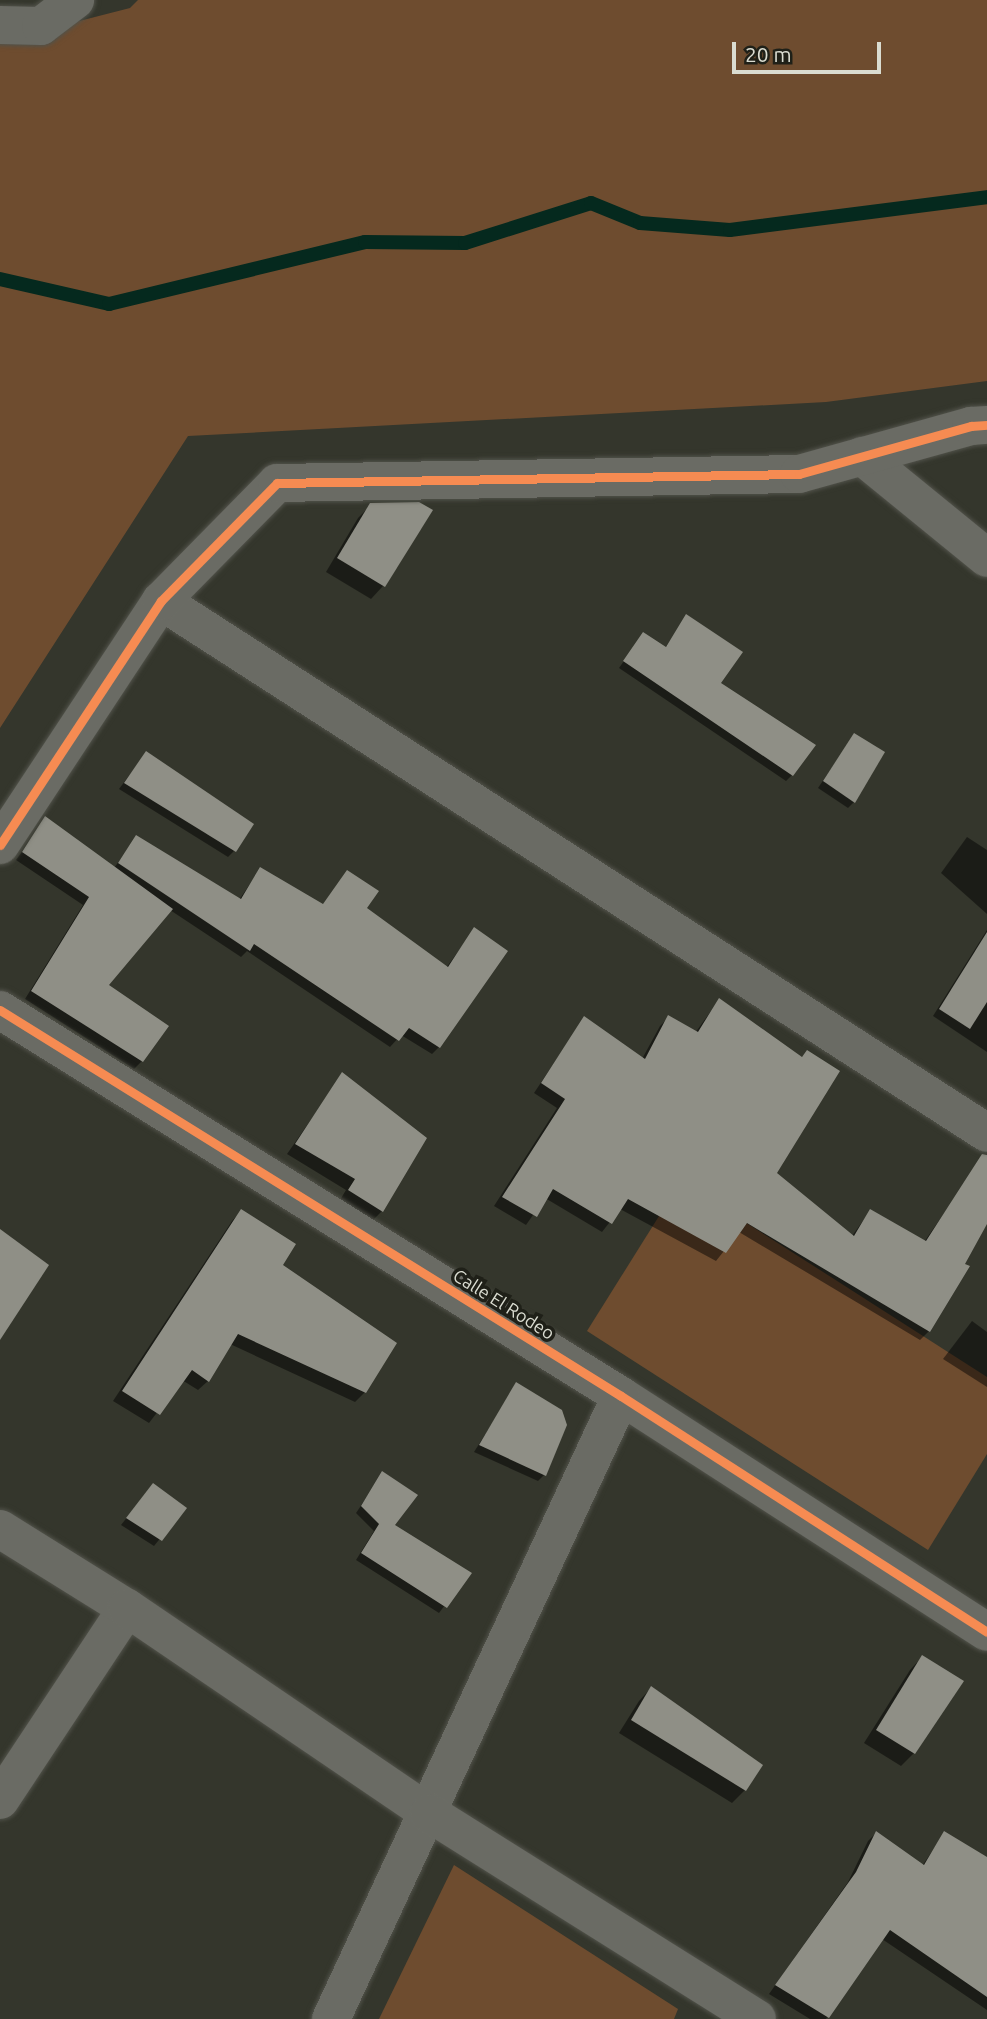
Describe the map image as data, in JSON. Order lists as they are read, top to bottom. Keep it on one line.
{"streets":{"street":["Calle El Rodeo"]},"scale_bar":"20 m"}
